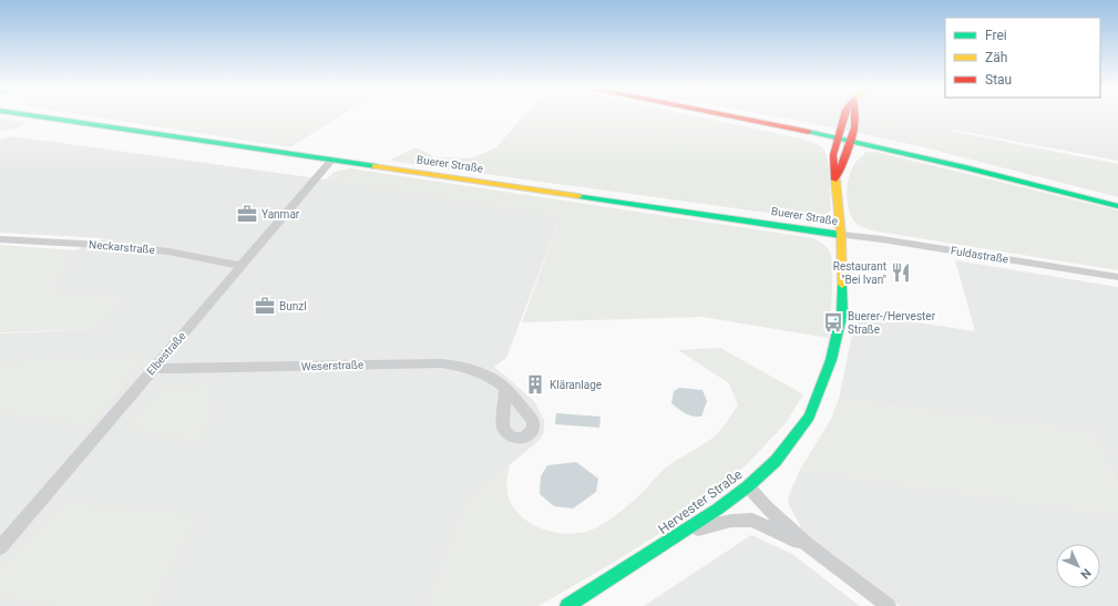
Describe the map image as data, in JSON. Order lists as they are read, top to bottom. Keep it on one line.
{"streets":{"main road":["Buerer Straße","Hervester Straße"],"street":["Neckarstraße","Fuldastraße","Elbestraße","Weserstraße"]},"crossings":[["Buerer Straße","Fuldastraße"],["Buerer Straße","Elbestraße"],["Buerer Straße","Hervester Straße"],["Neckarstraße","Elbestraße"],["Fuldastraße","Hervester Straße"],["Elbestraße","Weserstraße"]],"places":{"office":["Yanmar","Bunzl"],"restaurant":["Restaurant \"Bei Ivan\""],"bus stop":["Buerer-/Hervester Straße"],"building":["Kläranlage"]},"legend":["Frei","Zäh","Stau"],"north":"bottom right"}
